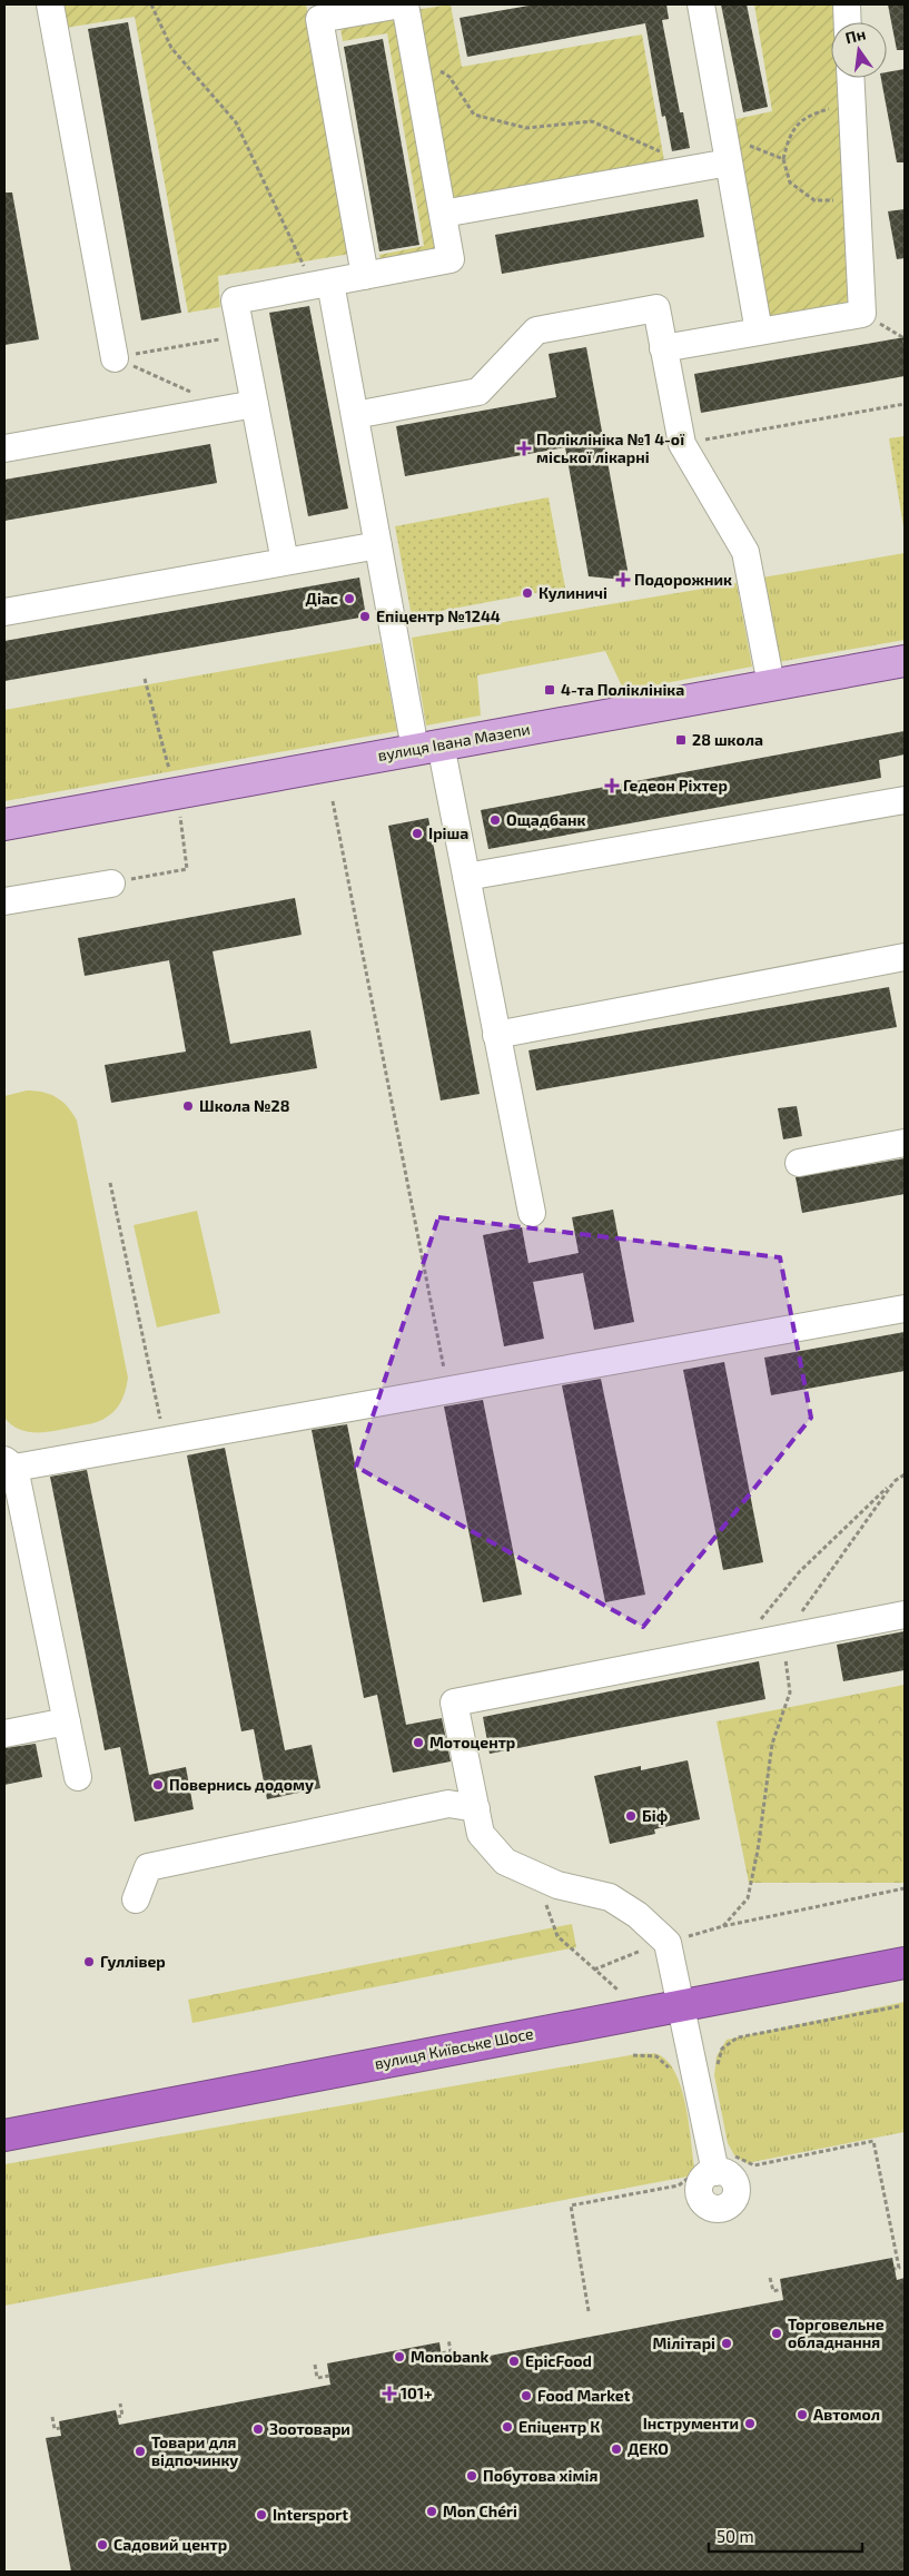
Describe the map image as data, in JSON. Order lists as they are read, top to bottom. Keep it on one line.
{"streets":{"highway":["вулиця Київське Шосе"],"main road":["вулиця Івана Мазепи"]},"places":{"health":["Поліклініка №1 4-ої міської лікарні","Подорожник","Гедеон Ріхтер","101+"],"other":["Кулиничі","Діас","Епіцентр №1244","Ощадбанк","Іріша","Школа №28","Мотоцентр","Повернись додому","Біф","Гуллівер","Торговельне обладнання","Мілітарі","Monobank","EpicFood","Food Market","Автомол","Інструменти","Епіцентр К","Зоотовари","ДЕКО","Товари для відпочинку","Побутова хімія","Mon Chéri","Intersport","Садовий центр"],"transit":["4-та Поліклініка","28 школа"]},"scale_bar":"50 m","north":"top"}
